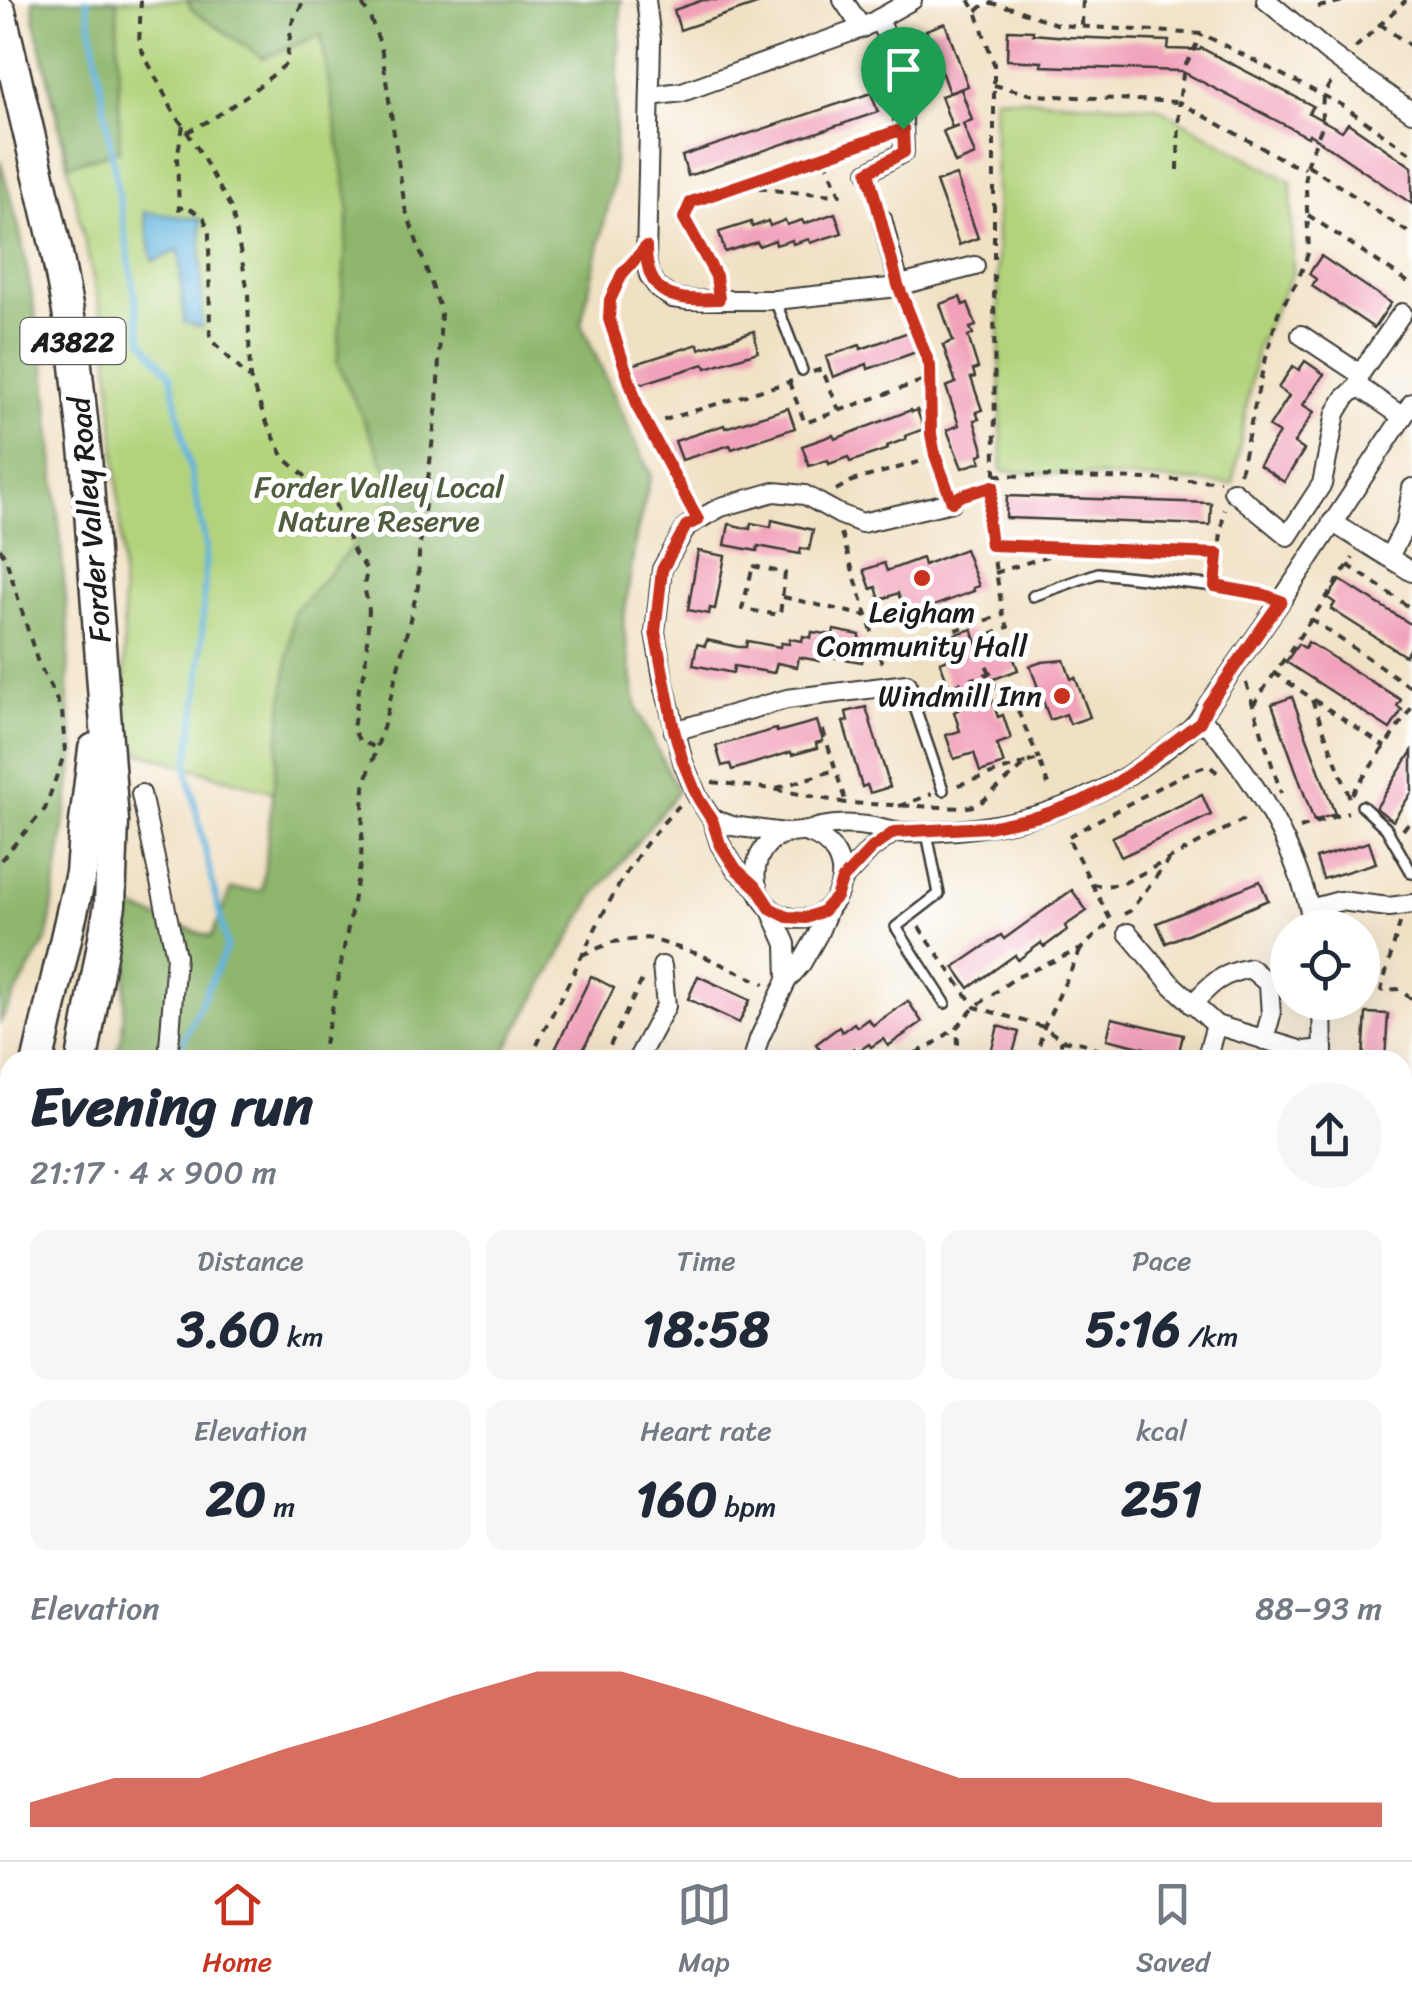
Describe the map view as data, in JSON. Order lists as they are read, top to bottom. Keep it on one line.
{"streets":{"main road":["A3822","Forder Valley Road"]},"parks":["Forder Valley Local Nature Reserve"],"places":["Leigham Community Hall","Windmill Inn"],"page":{"heading":["Evening run","21:17 · 4 × 900 m"],"stats":[["Distance","3.60 km"],["Time","18:58"],["Pace","5:16 /km"],["Elevation","20 m"],["Heart rate","160 bpm"],["kcal","251"]],"chart":["Elevation","88–93 m"],"tabs":["Home","Map","Saved"]}}
